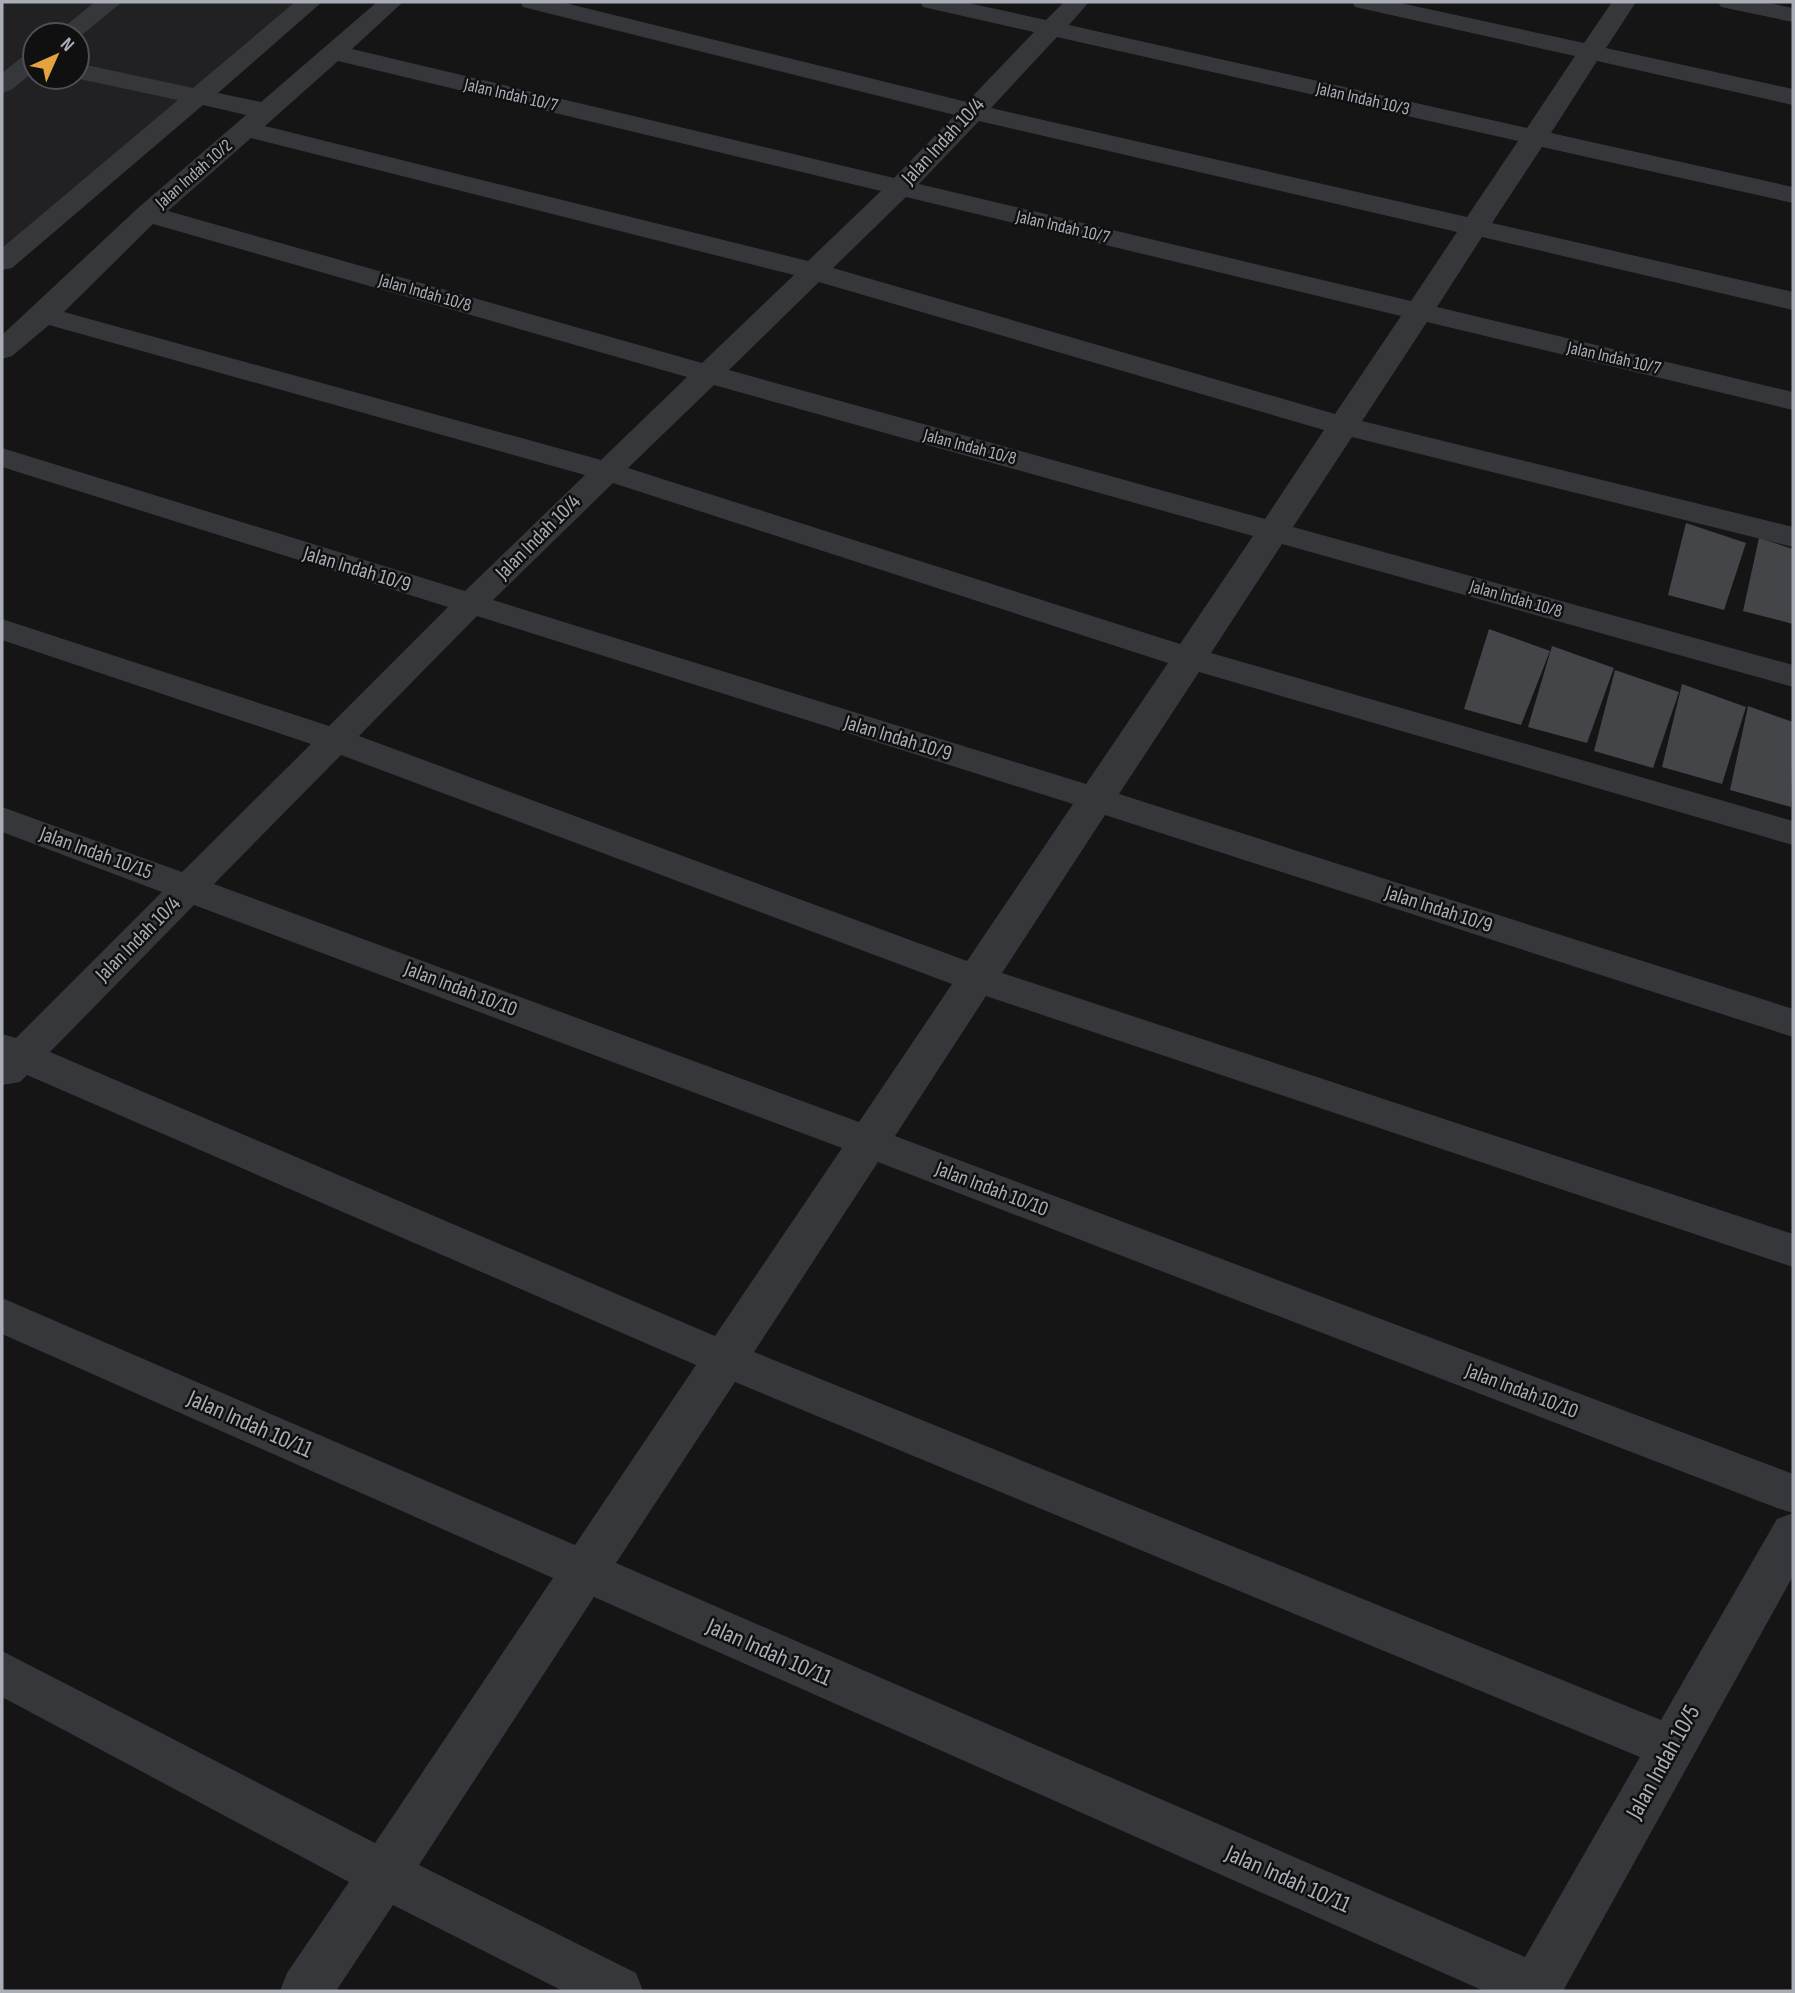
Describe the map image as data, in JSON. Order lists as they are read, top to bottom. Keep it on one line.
{"streets":{"street":["Jalan Indah 10/7","Jalan Indah 10/3","Jalan Indah 10/4","Jalan Indah 10/2","Jalan Indah 10/8","Jalan Indah 10/9","Jalan Indah 10/15","Jalan Indah 10/10","Jalan Indah 10/11","Jalan Indah 10/5"]},"crossings":[["Jalan Indah 10/7","Jalan Indah 10/4"],["Jalan Indah 10/7","Jalan Indah 10/2"],["Jalan Indah 10/3","Jalan Indah 10/4"],["Jalan Indah 10/4","Jalan Indah 10/8"],["Jalan Indah 10/4","Jalan Indah 10/9"],["Jalan Indah 10/4","Jalan Indah 10/15"],["Jalan Indah 10/4","Jalan Indah 10/10"],["Jalan Indah 10/2","Jalan Indah 10/8"],["Jalan Indah 10/15","Jalan Indah 10/10"],["Jalan Indah 10/11","Jalan Indah 10/5"]],"north":"top right"}
